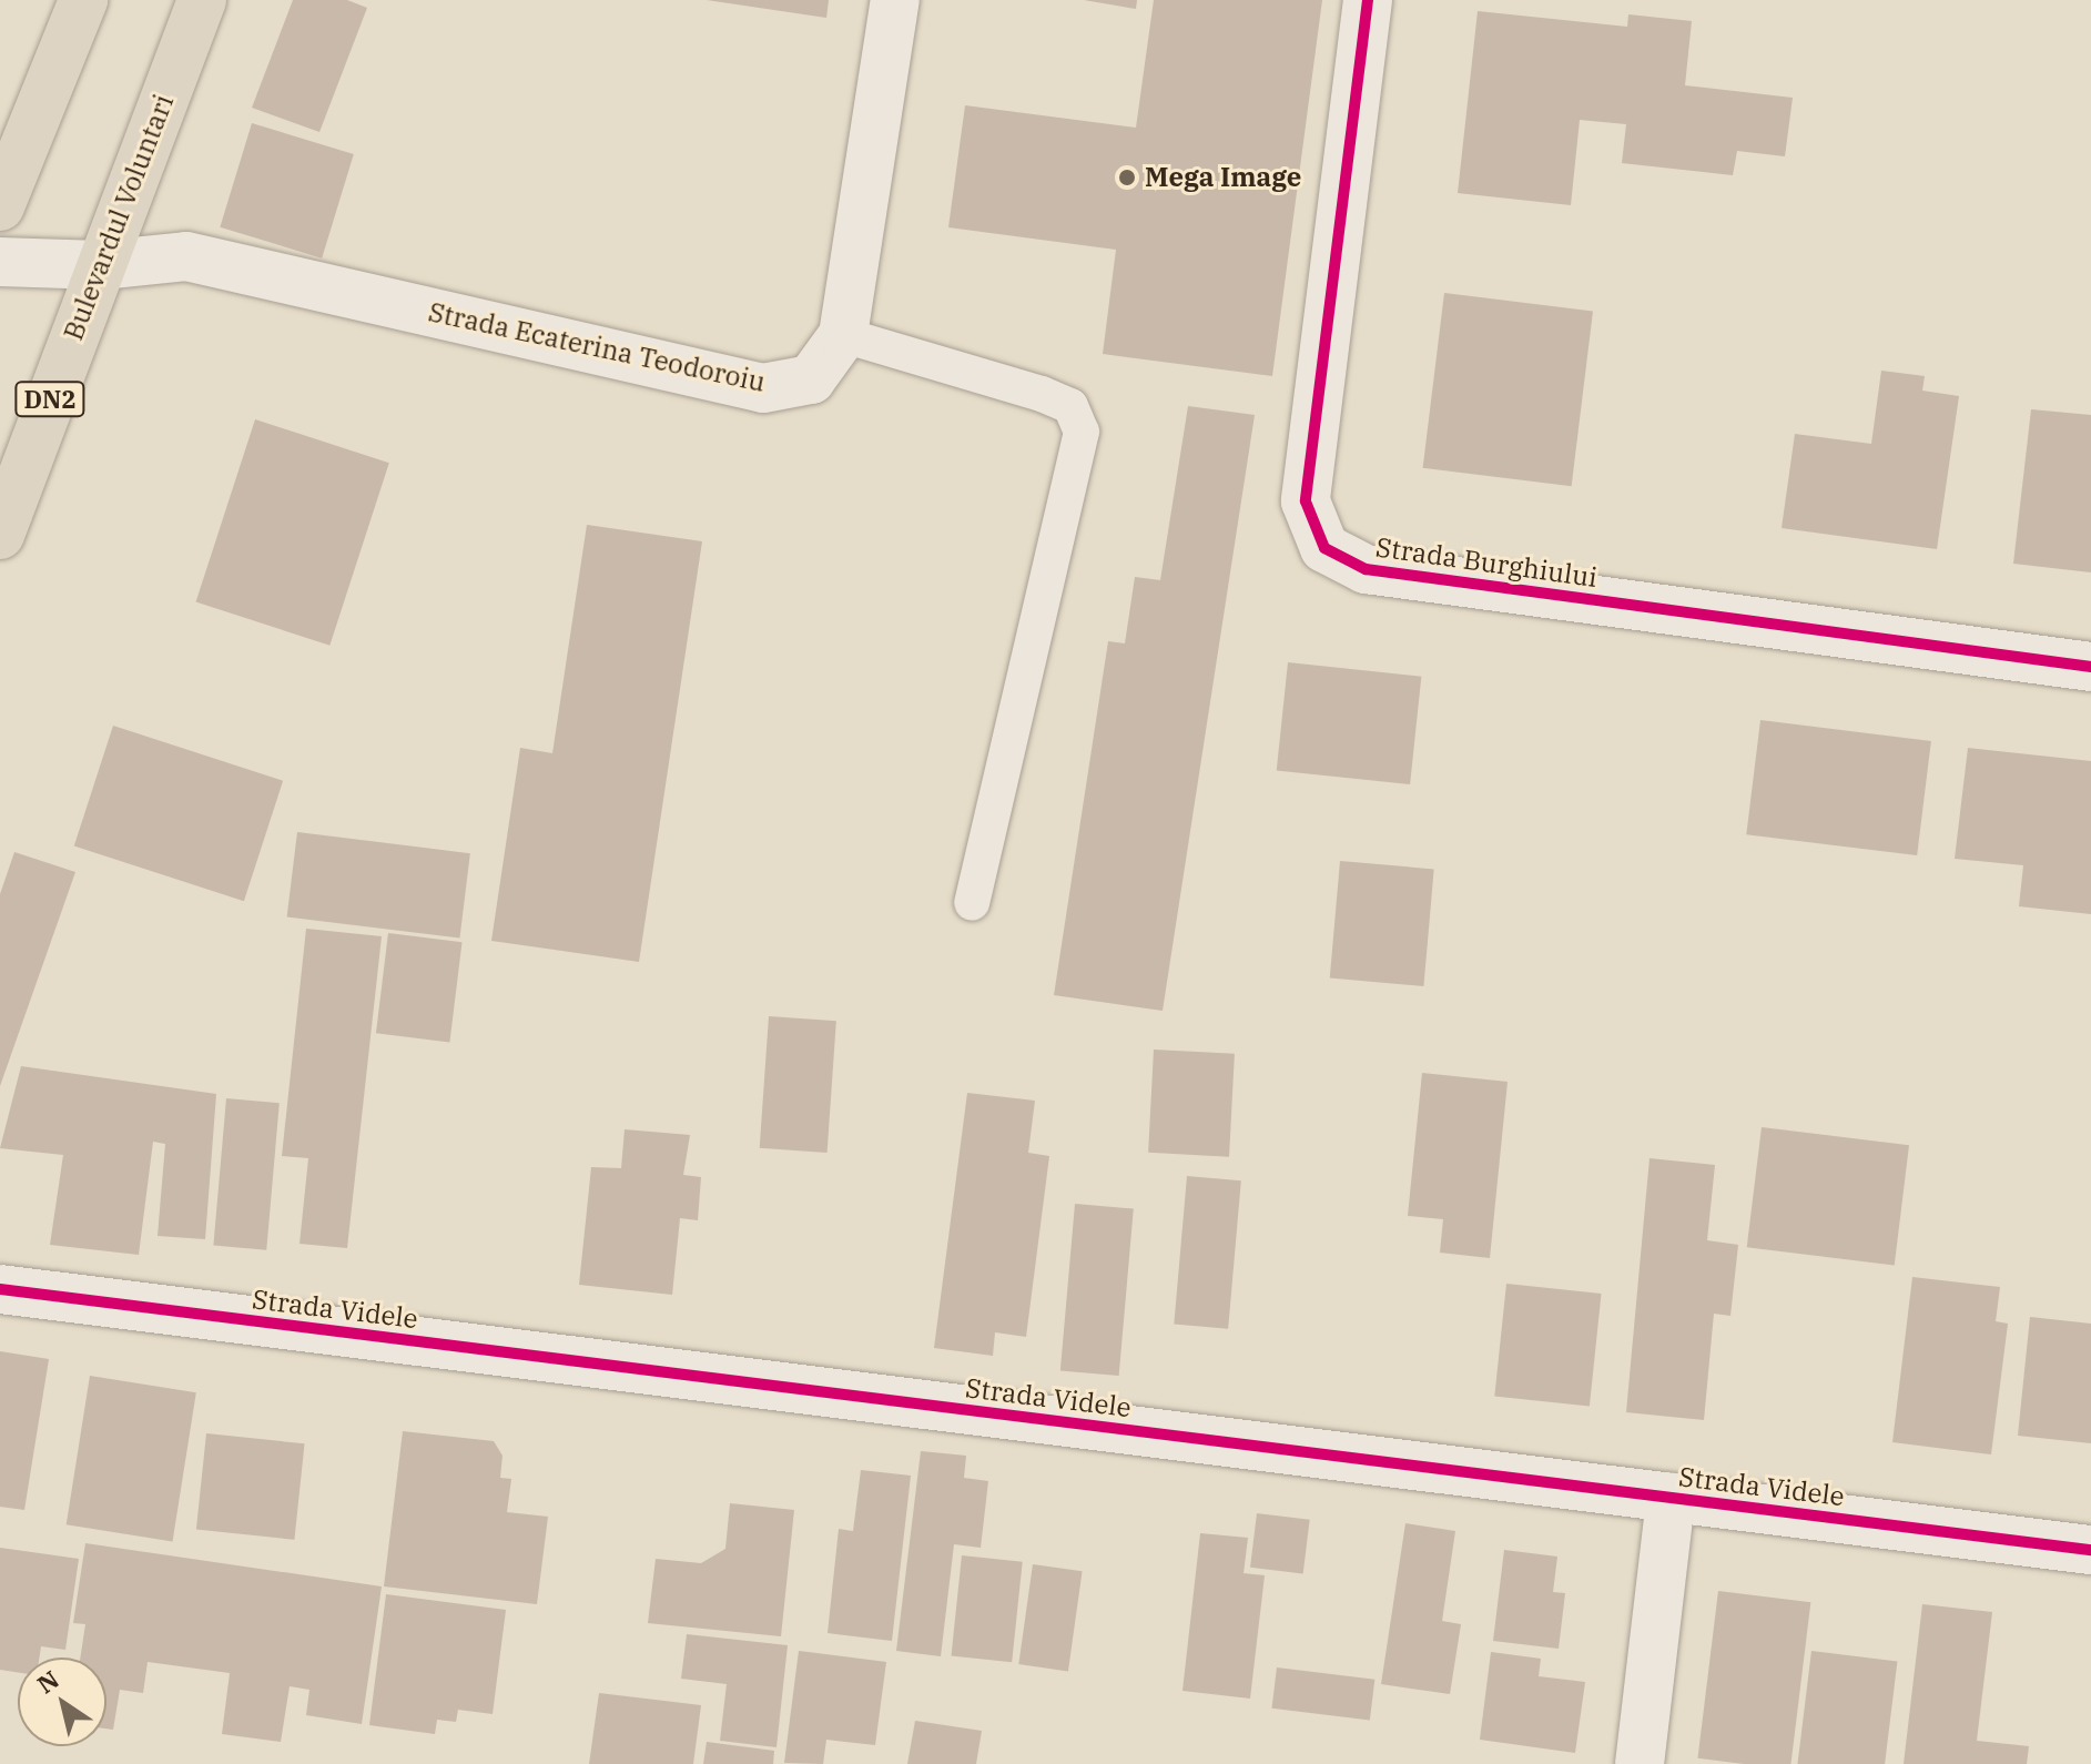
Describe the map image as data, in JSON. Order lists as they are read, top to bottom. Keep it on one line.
{"streets":{"highway":["Bulevardul Voluntari","DN2"],"street":["Strada Ecaterina Teodoroiu","Strada Burghiului","Strada Videle"]},"crossings":[["Bulevardul Voluntari","Strada Ecaterina Teodoroiu"]],"places":["Mega Image"],"north":"top left"}
